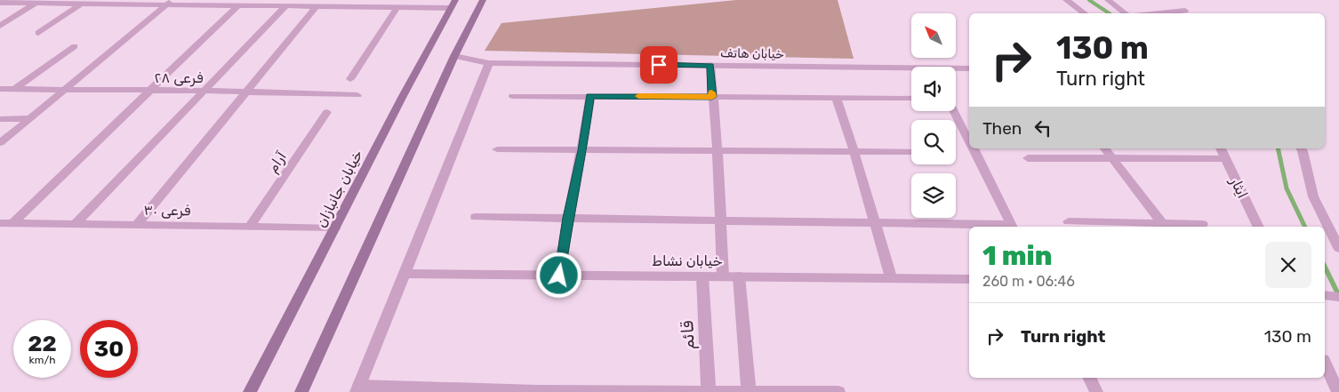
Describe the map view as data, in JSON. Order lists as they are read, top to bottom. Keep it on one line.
{"streets":{"main road":["خیابان جانبازان"],"street":["خیابان هاتف","فرعی ۲۸","آرام","ایثار","فرعی ۳۰","خیابان نشاط","قائم"]},"crossings":[["آرام","فرعی ۳۰"],["خیابان جانبازان","فرعی ۳۰"],["خیابان نشاط","قائم"]],"north":"top left","page":{"turn":["130 m","Turn right"],"then":"Then","heading":["1 min","260 m · 06:46"],"list":[{"name":"Turn right","value":"130 m"}],"speed":"22 km/h","limit":"30"}}
